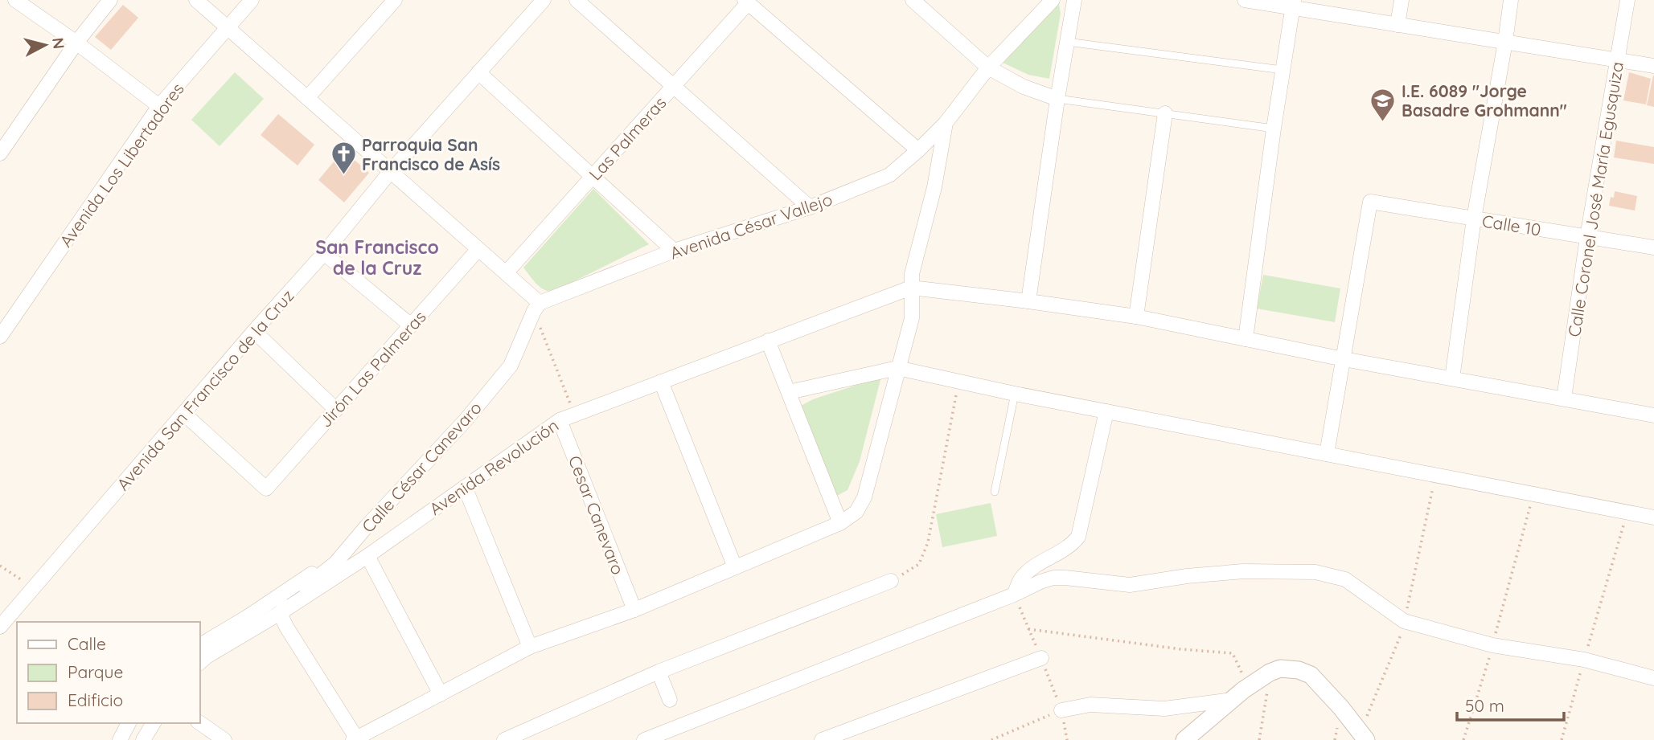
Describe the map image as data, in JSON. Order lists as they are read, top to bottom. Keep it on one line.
{"streets":{"street":["Las Palmeras","Avenida Los Libertadores","Calle Coronel José María Egusquiza","Calle 10","Avenida César Vallejo","Jirón Las Palmeras","Avenida San Francisco de la Cruz","Calle César Canevaro","Avenida Revolución","Cesar Canevaro"]},"crossings":[["Calle Coronel José María Egusquiza","Calle 10"],["Avenida César Vallejo","Calle César Canevaro"],["Jirón Las Palmeras","Avenida San Francisco de la Cruz"],["Calle César Canevaro","Avenida Revolución"],["Avenida Revolución","Cesar Canevaro"]],"districts":["San Francisco de la Cruz"],"places":{"school or university":["I.E. 6089 \"Jorge Basadre Grohmann\""],"church":["Parroquia San Francisco de Asís"]},"legend":["Calle","Parque","Edificio"],"scale_bar":"50 m","north":"right"}
